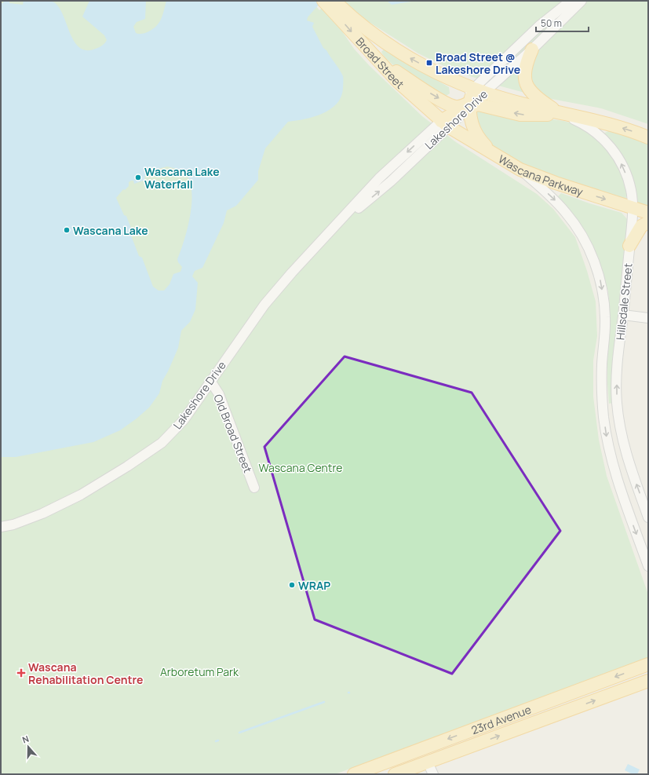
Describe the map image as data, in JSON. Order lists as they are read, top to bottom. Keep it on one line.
{"streets":{"main road":["Broad Street","Wascana Parkway","23rd Avenue"],"street":["Lakeshore Drive","Hillsdale Street","Old Broad Street"]},"crossings":[["Broad Street","Lakeshore Drive"],["Broad Street","Wascana Parkway"],["Lakeshore Drive","Wascana Parkway"],["Lakeshore Drive","Old Broad Street"],["Wascana Parkway","Hillsdale Street"]],"parks":["Wascana Centre","Arboretum Park"],"places":{"transit":["Broad Street @ Lakeshore Drive"],"other":["Wascana Lake Waterfall","Wascana Lake","WRAP"],"health":["Wascana Rehabilitation Centre"]},"scale_bar":"50 m","north":"top"}
